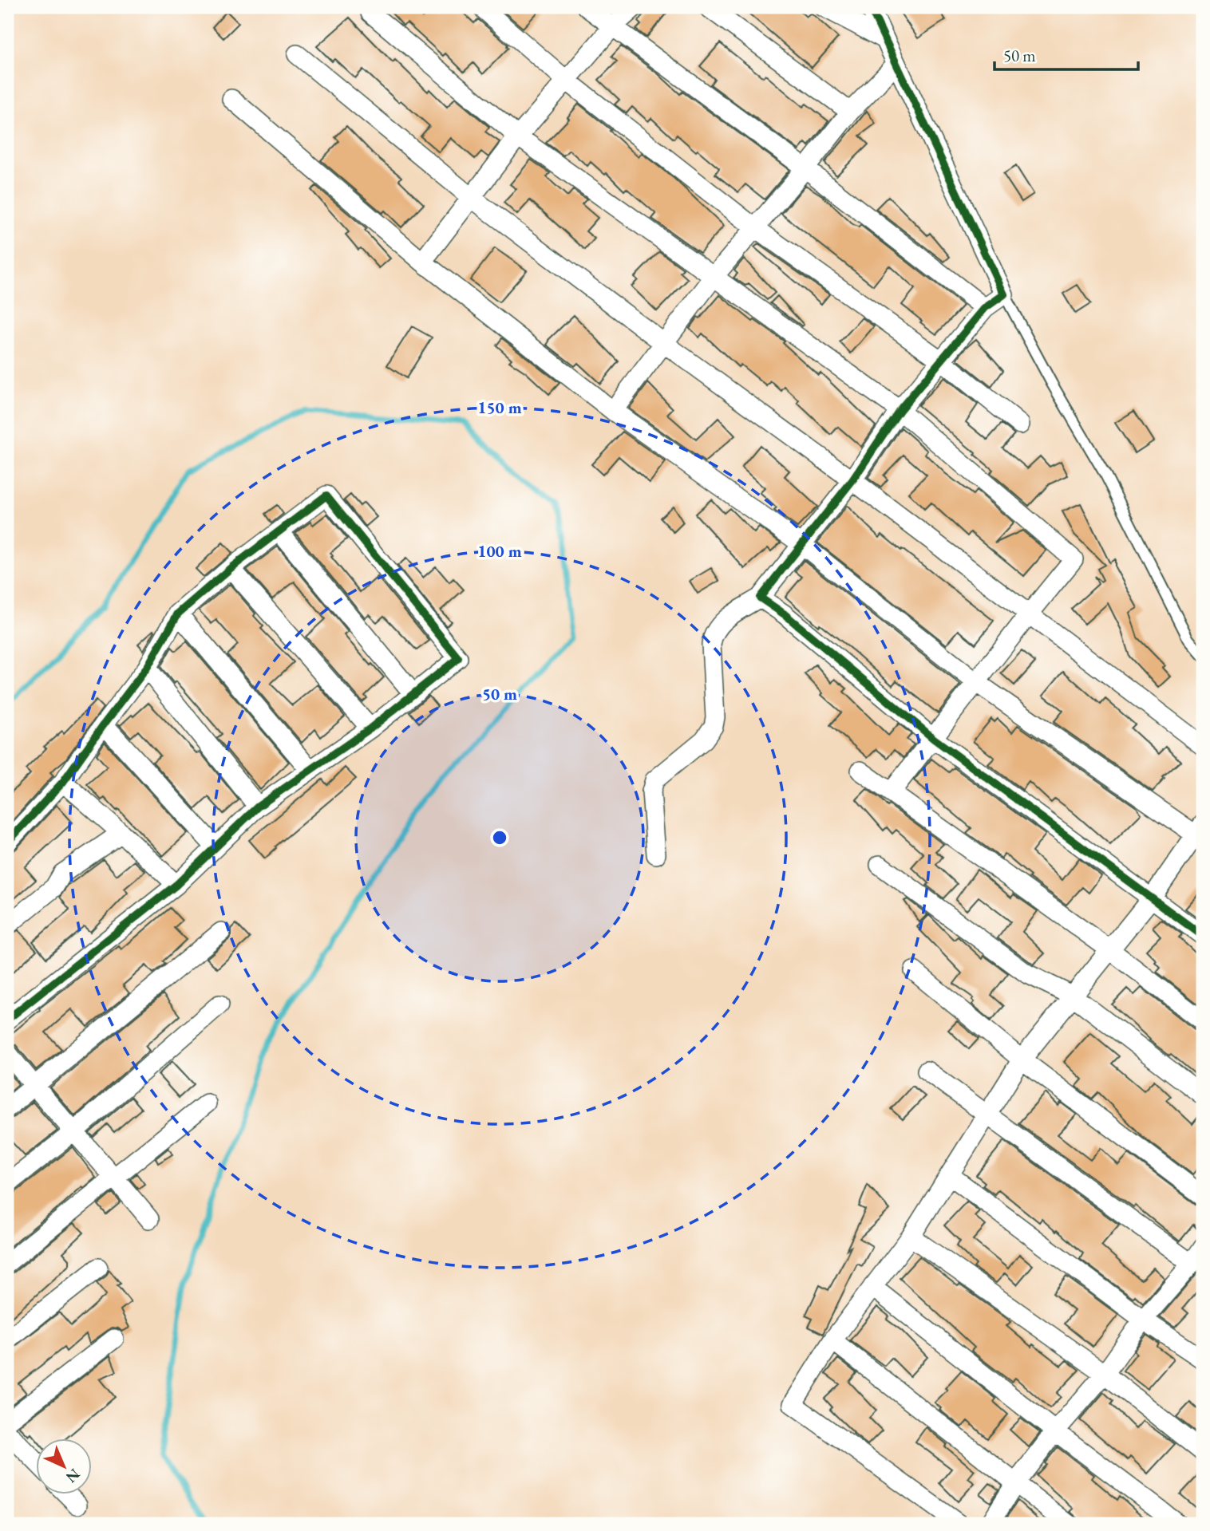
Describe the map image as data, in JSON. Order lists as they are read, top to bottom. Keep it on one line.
{"scale_bar":"50 m","north":"bottom right","rings":["150 m","100 m","50 m"]}
